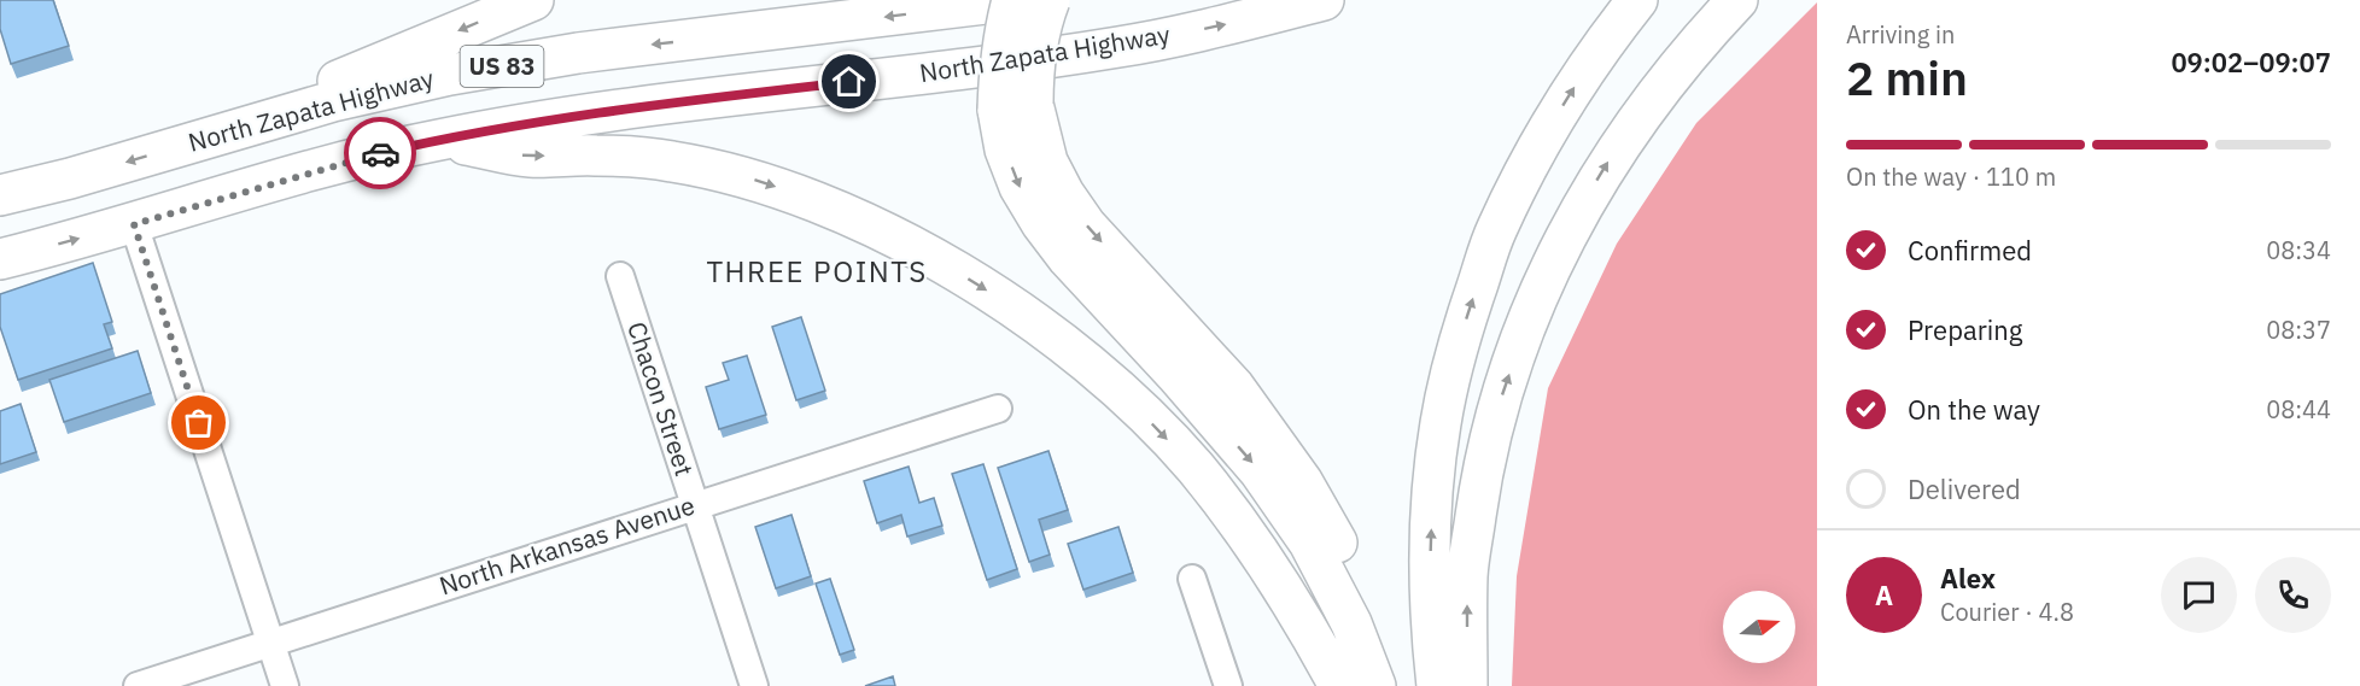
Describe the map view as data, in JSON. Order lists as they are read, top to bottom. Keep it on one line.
{"streets":{"main road":["North Zapata Highway","US 83"],"street":["Chacon Street","North Arkansas Avenue"]},"crossings":[["Chacon Street","North Arkansas Avenue"]],"districts":["THREE POINTS"],"north":"right","page":{"heading":["2 min","Arriving in","09:02–09:07"],"panel":["Alex","Courier · 4.8"],"bar":"On the way · 110 m","list":[["Confirmed","08:34"],["Preparing","08:37"],["On the way","08:44"],"Delivered"],"round":"A"}}
